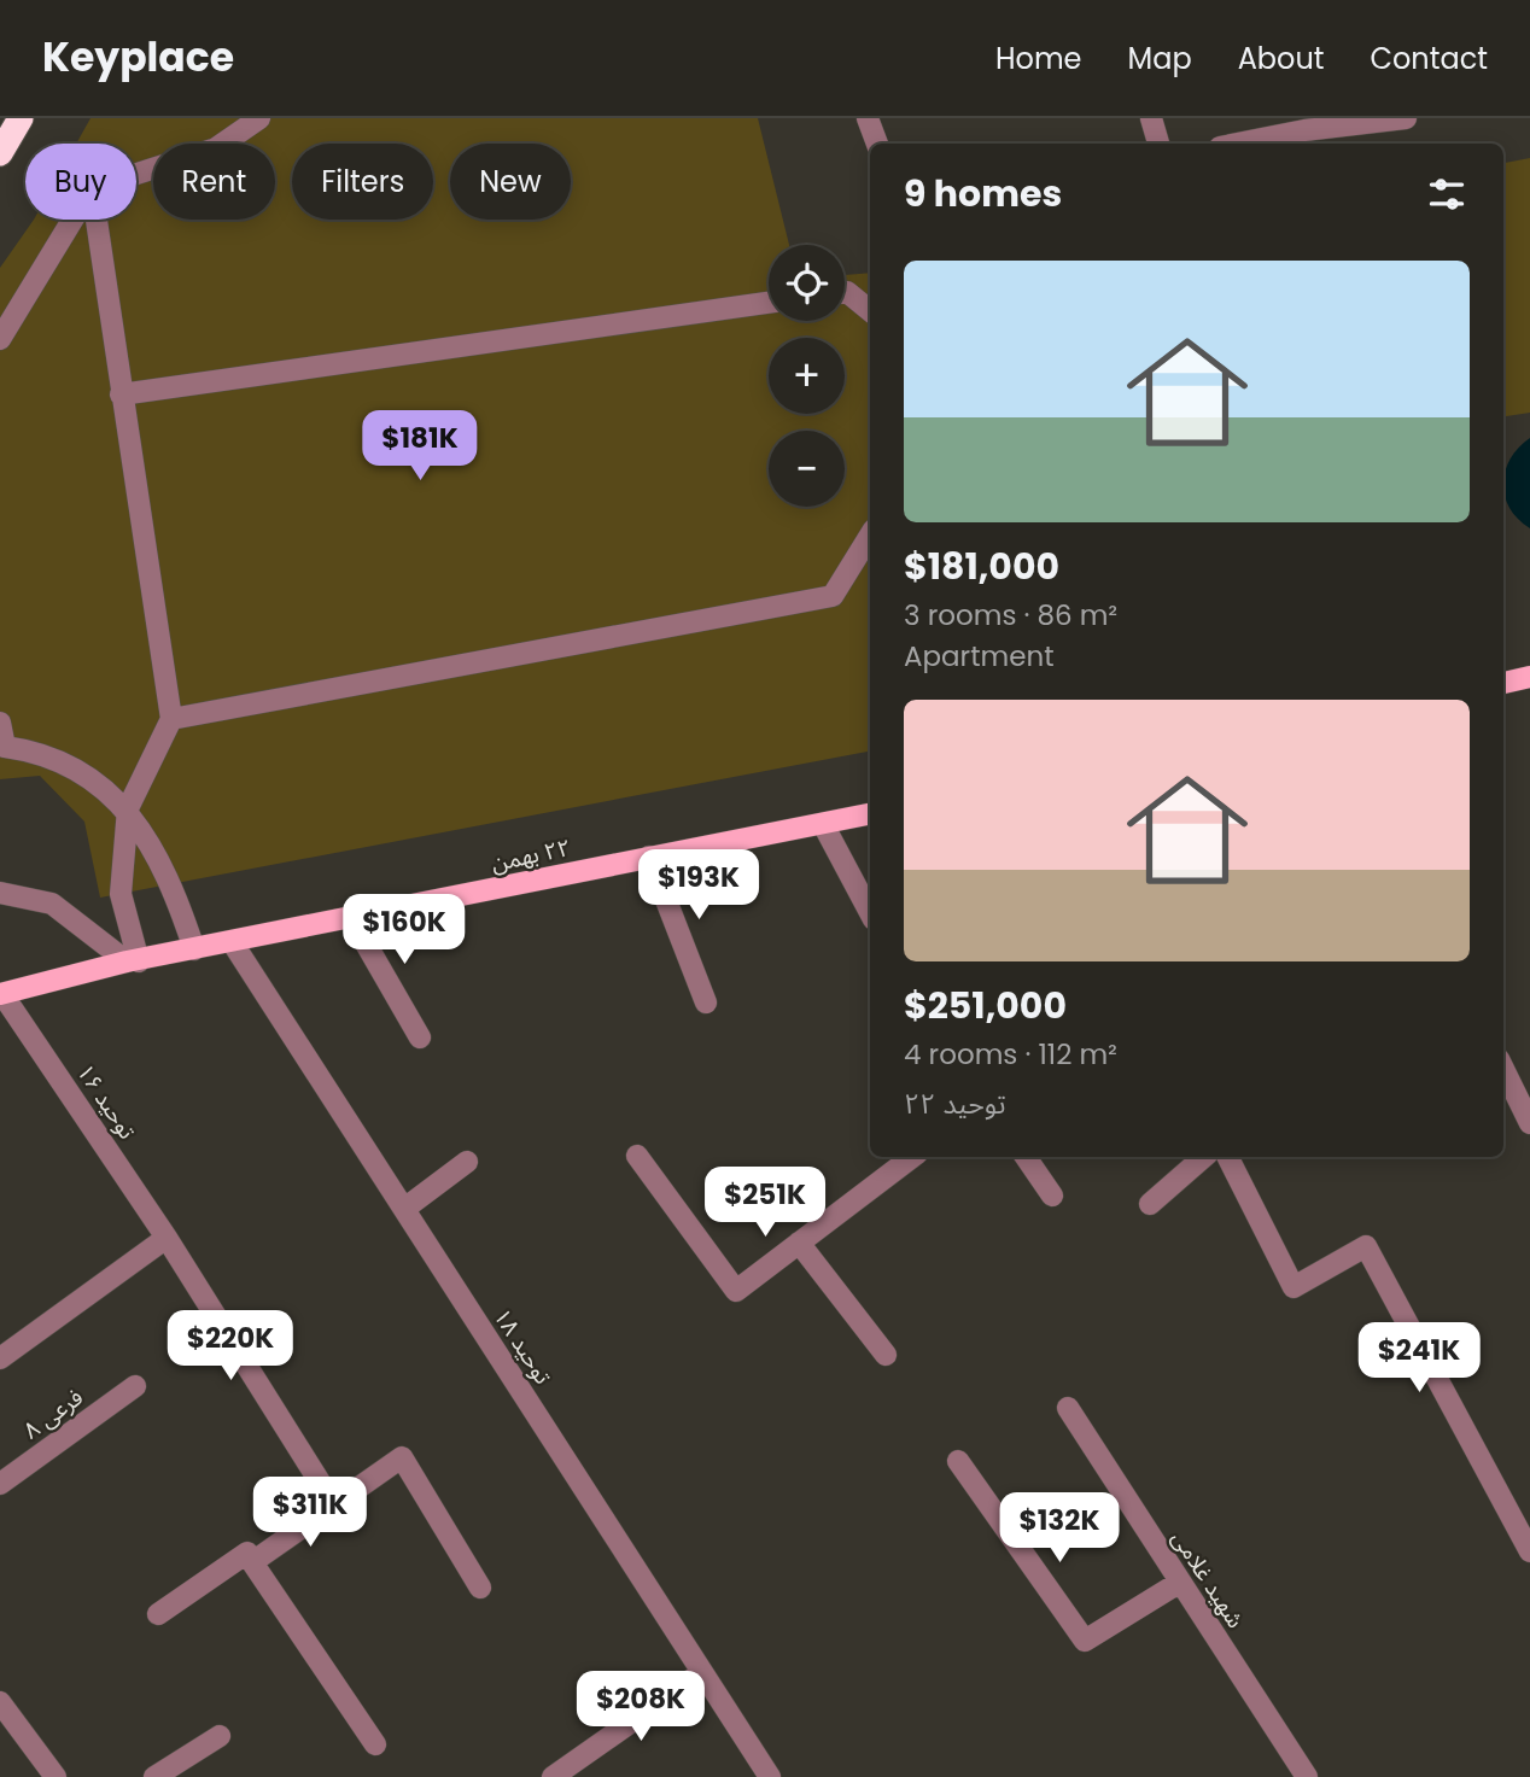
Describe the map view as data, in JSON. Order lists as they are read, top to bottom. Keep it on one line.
{"streets":{"main road":["٢٢ بهمن"],"street":["توحید ۱۶","توحید ۱۸","فرعی ۸","شهید غلامی"]},"crossings":[["٢٢ بهمن","توحید ۱۶"],["٢٢ بهمن","توحید ۱۸"]],"page":{"header":"Keyplace","nav":["Home","Map","About","Contact"],"chip":["Buy","Rent","Filters","New"],"heading":"9 homes","map_buttons":["+","−"],"list":[{"name":"$181,000","note":"3 rooms · 86 m² · Apartment"},{"name":"$251,000","note":"4 rooms · 112 m² · توحید ۲۲"}],"price":["$181K","$193K","$160K","$251K","$220K","$241K","$311K","$132K","$208K"]}}
